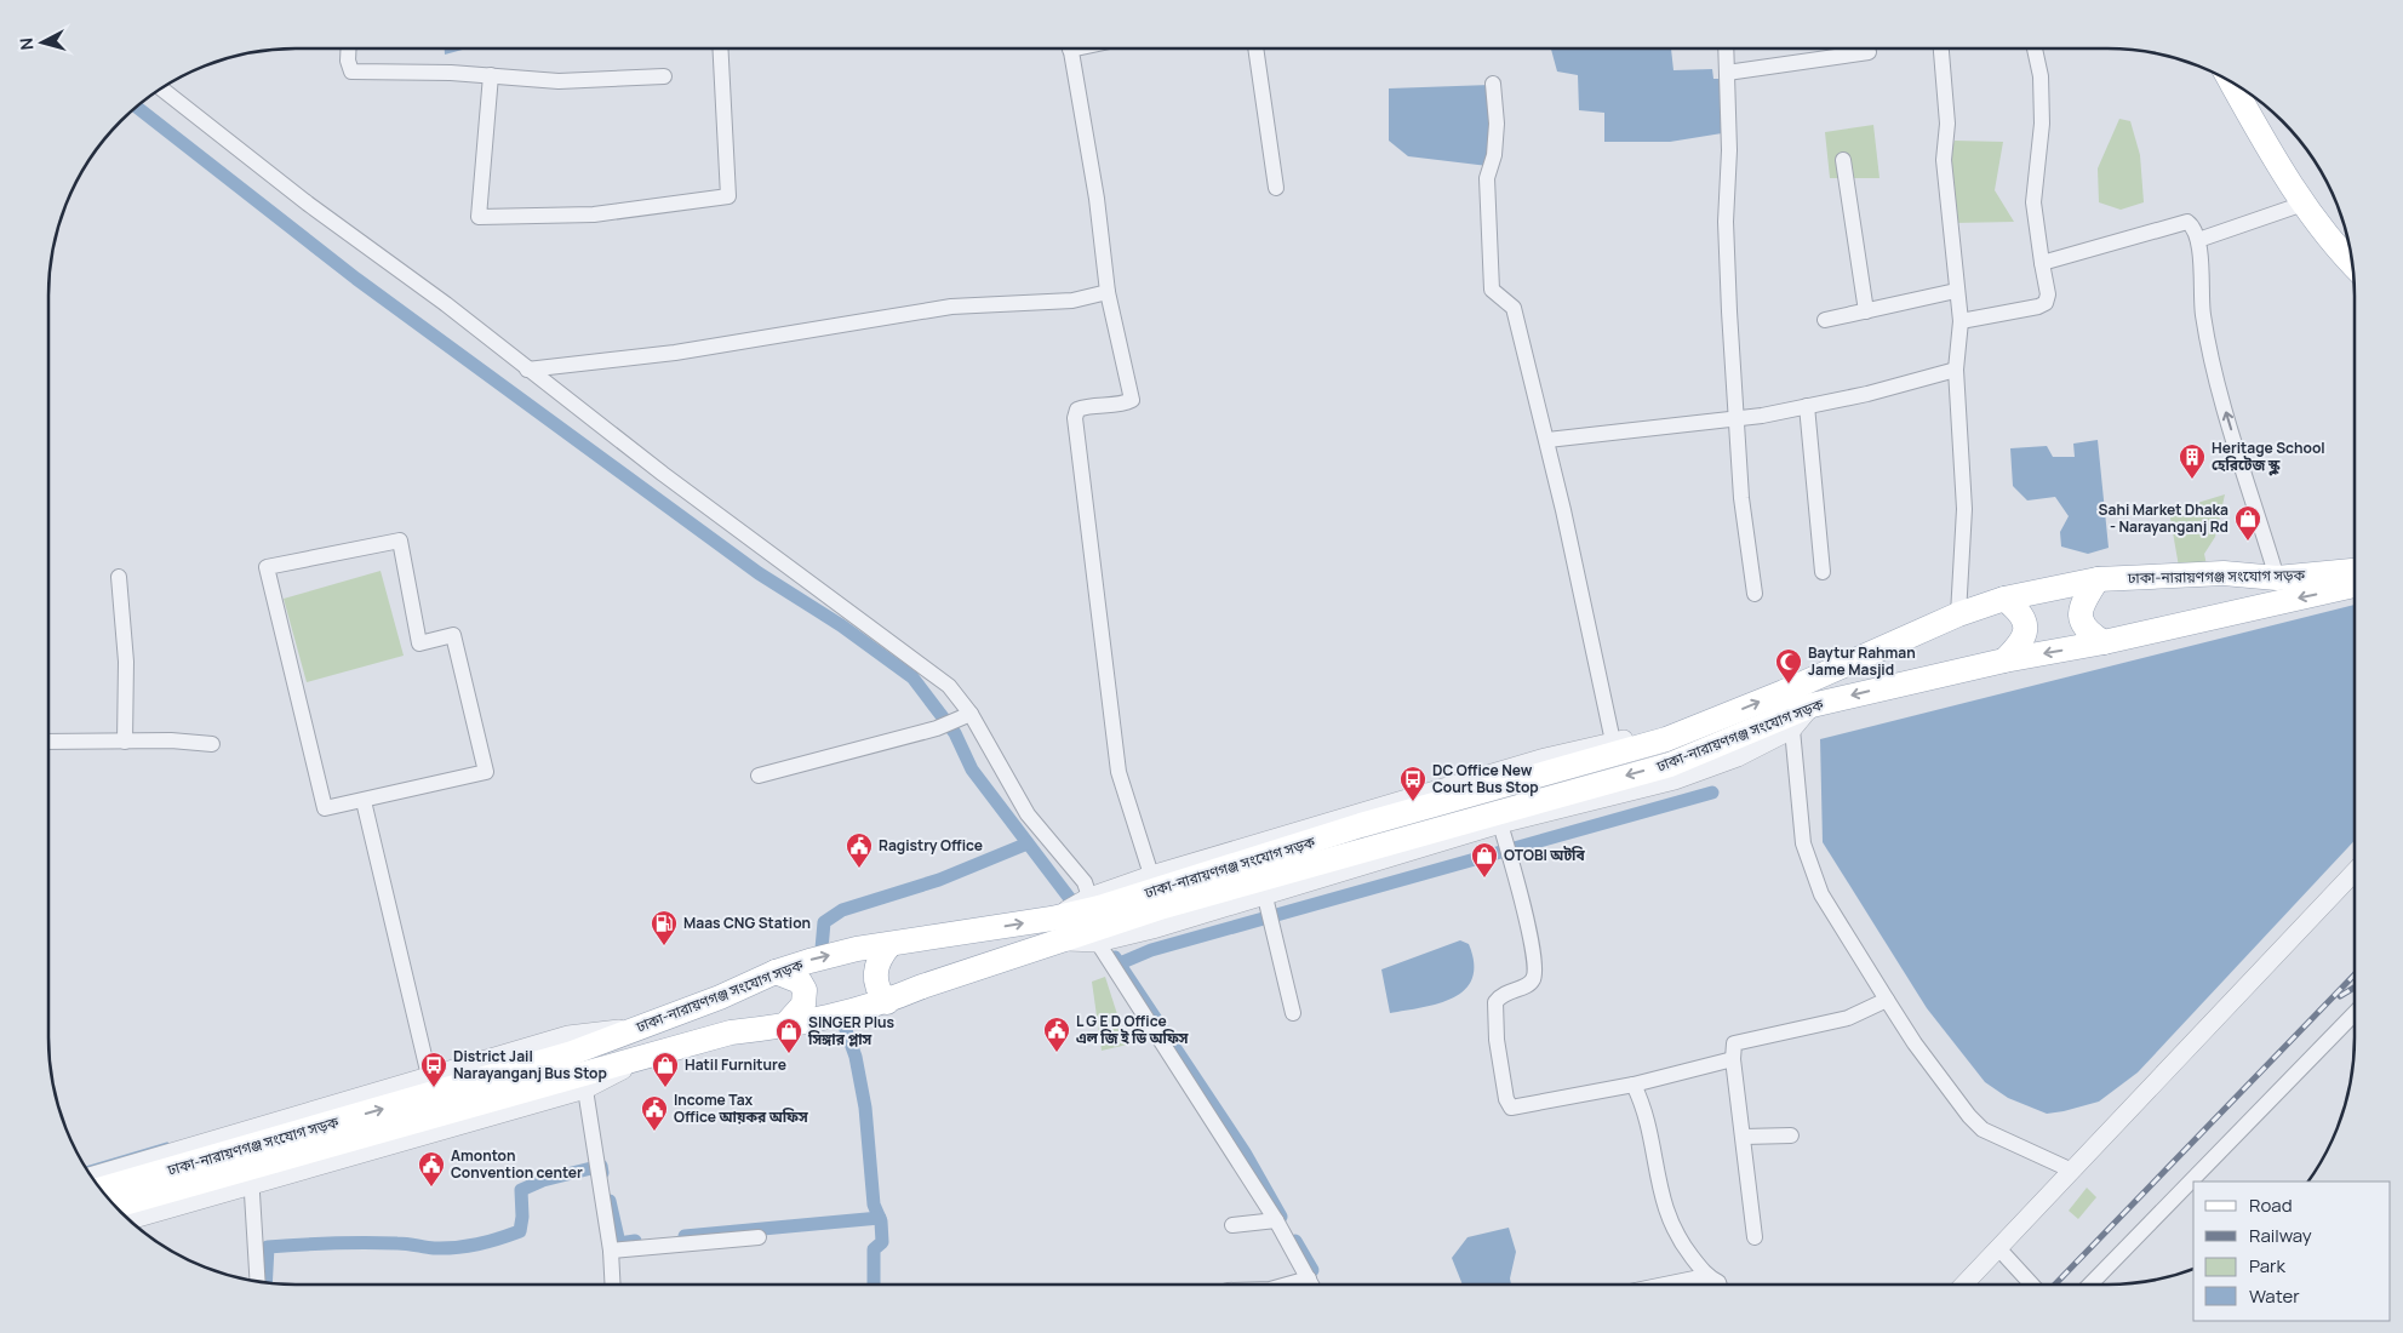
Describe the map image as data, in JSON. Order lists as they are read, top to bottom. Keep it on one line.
{"streets":{"main road":["ঢাকা-নারায়ণগঞ্জ সংযোগ সড়ক"]},"places":{"building":["Heritage School হেরিটেজ স্কুল"],"shop":["Sahi Market Dhaka - Narayanganj Rd","OTOBI অটবি","SINGER Plus সিঙ্গার প্লাস","Hatil Furniture"],"mosque":["Baytur Rahman Jame Masjid"],"bus stop":["DC Office New Court Bus Stop","District Jail Narayanganj Bus Stop"],"public building":["Ragistry Office","L G E D Office এল জি ই ডি অফিস","Income Tax Office আয়কর অফিস","Amonton Convention center"],"fuel station":["Maas CNG Station"]},"legend":["Road","Railway","Park","Water"],"north":"left"}
